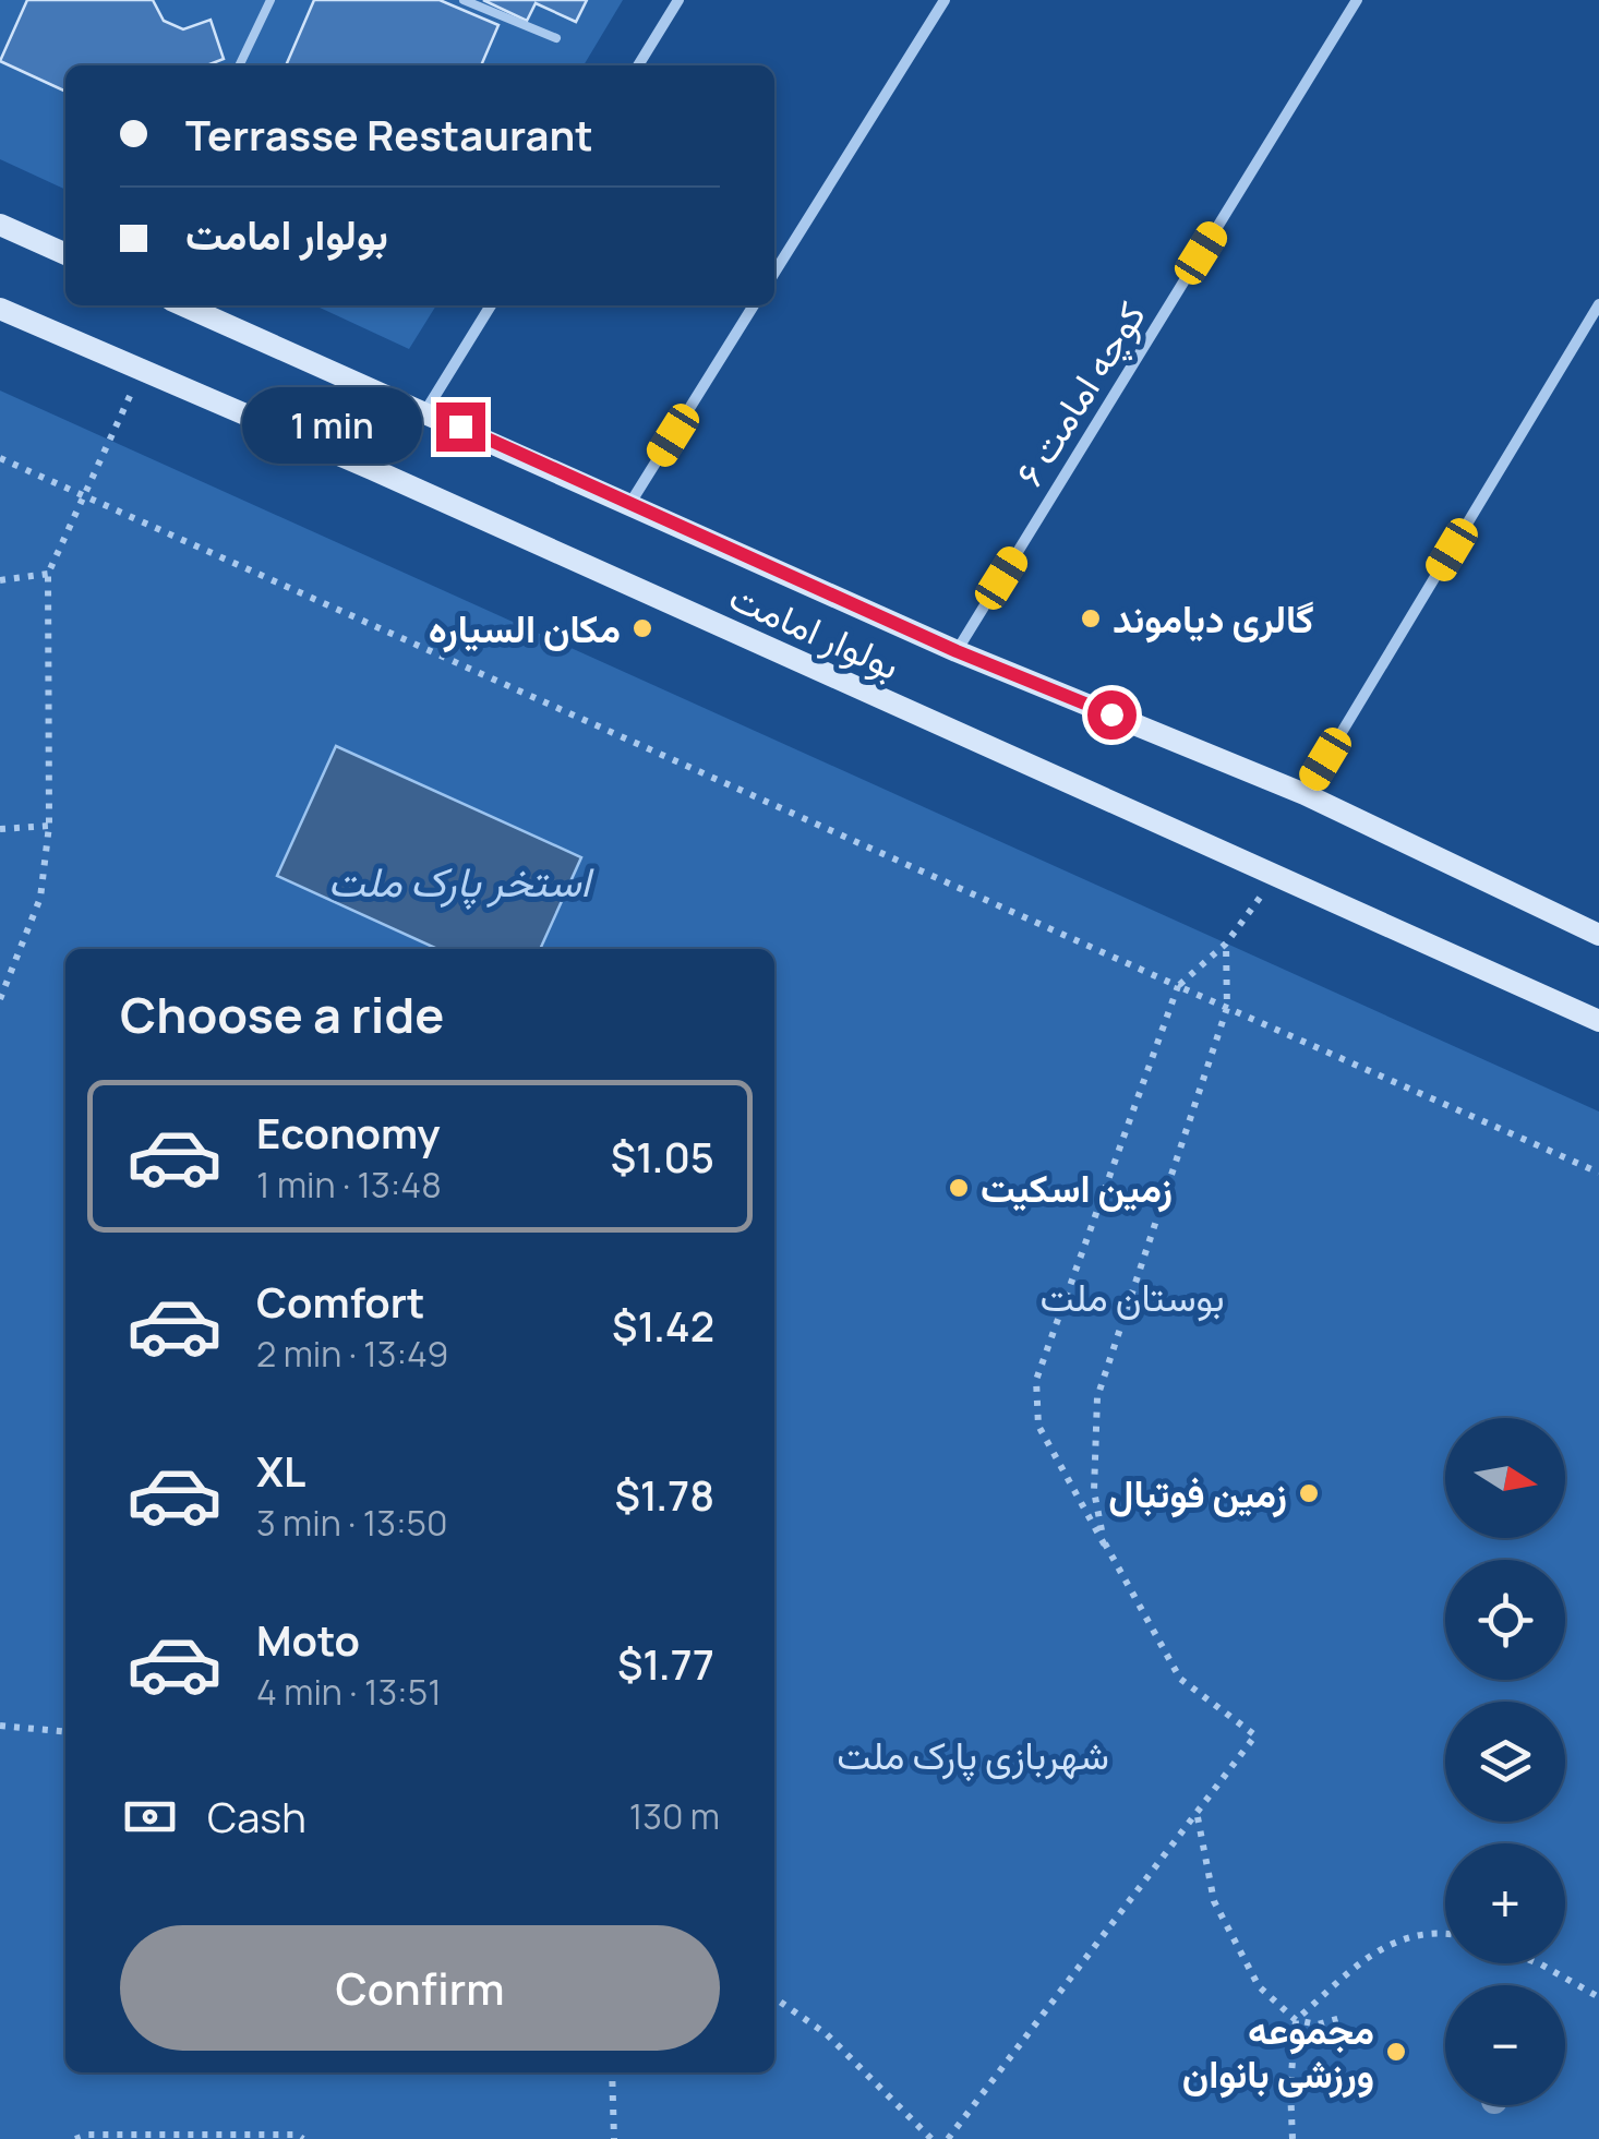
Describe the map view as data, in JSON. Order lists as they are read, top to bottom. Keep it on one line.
{"streets":{"main road":["بولوار امامت"],"street":["کوچه امامت ۶"]},"crossings":[["کوچه امامت ۶","بولوار امامت"]],"water":["استخر پارک ملت"],"parks":["بوستان ملت","شهربازی پارک ملت"],"places":["گالری دیاموند","مکان السیاره","زمین اسکیت","زمین فوتبال","مجموعه ورزشی بانوان"],"north":"right","page":{"banner":["Terrasse Restaurant","بولوار امامت"],"bubble":"1 min","heading":"Choose a ride","list":[{"name":"Economy","note":"1 min · 13:48","value":"$1.05"},{"name":"Comfort","note":"2 min · 13:49","value":"$1.42"},{"name":"XL","note":"3 min · 13:50","value":"$1.78"},{"name":"Moto","note":"4 min · 13:51","value":"$1.77"}],"map_buttons":["+","−"],"pay":["Cash","130 m"],"buttons":"Confirm"}}
